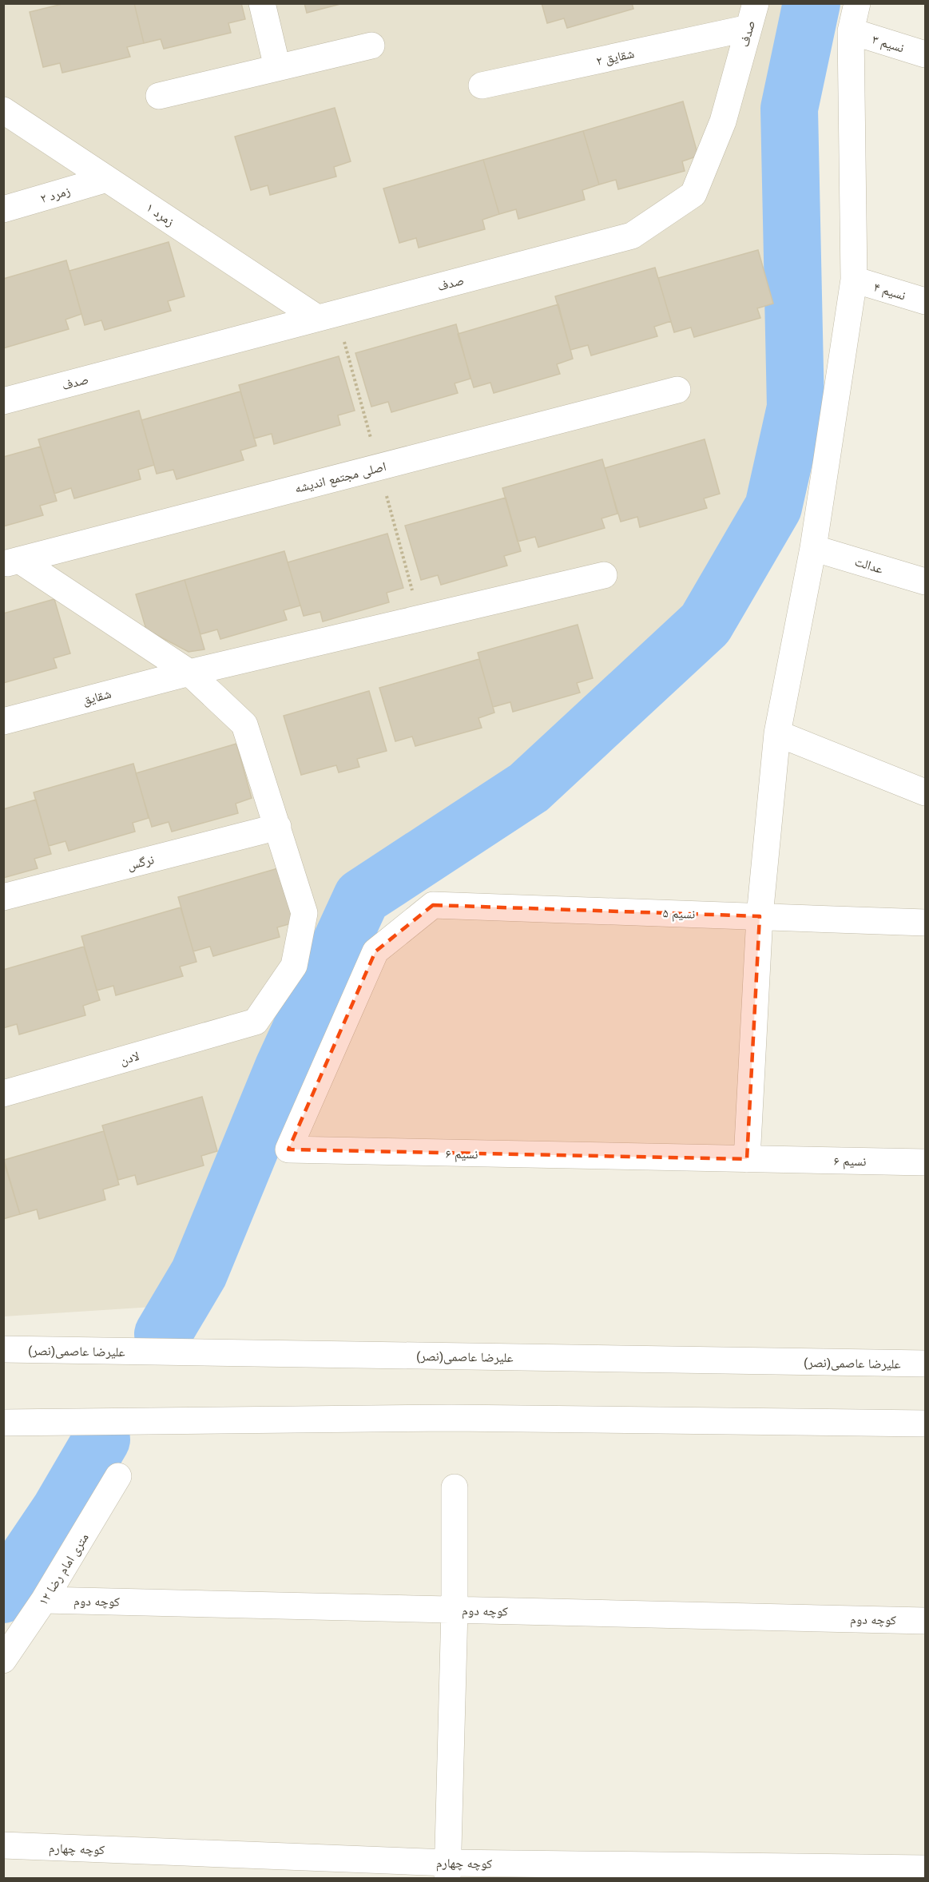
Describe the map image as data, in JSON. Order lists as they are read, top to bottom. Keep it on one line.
{"streets":{"street":["صدف","نسیم ۳","شقایق ۲","زمرد ۲","زمرد ۱","نسیم ۴","اصلی مجتمع اندیشه","عدالت","شقایق","نرگس","نسیم ۵","لادن","نسیم ۶","علیرضا عاصمی(نصر)","۱۲ متری امام رضا","کوچه دوم","کوچه چهارم"]},"crossings":[["صدف","شقایق ۲"],["صدف","زمرد ۱"],["زمرد ۲","زمرد ۱"],["نرگس","لادن"],["نسیم ۵","نسیم ۶"],["۱۲ متری امام رضا","کوچه دوم"]]}
